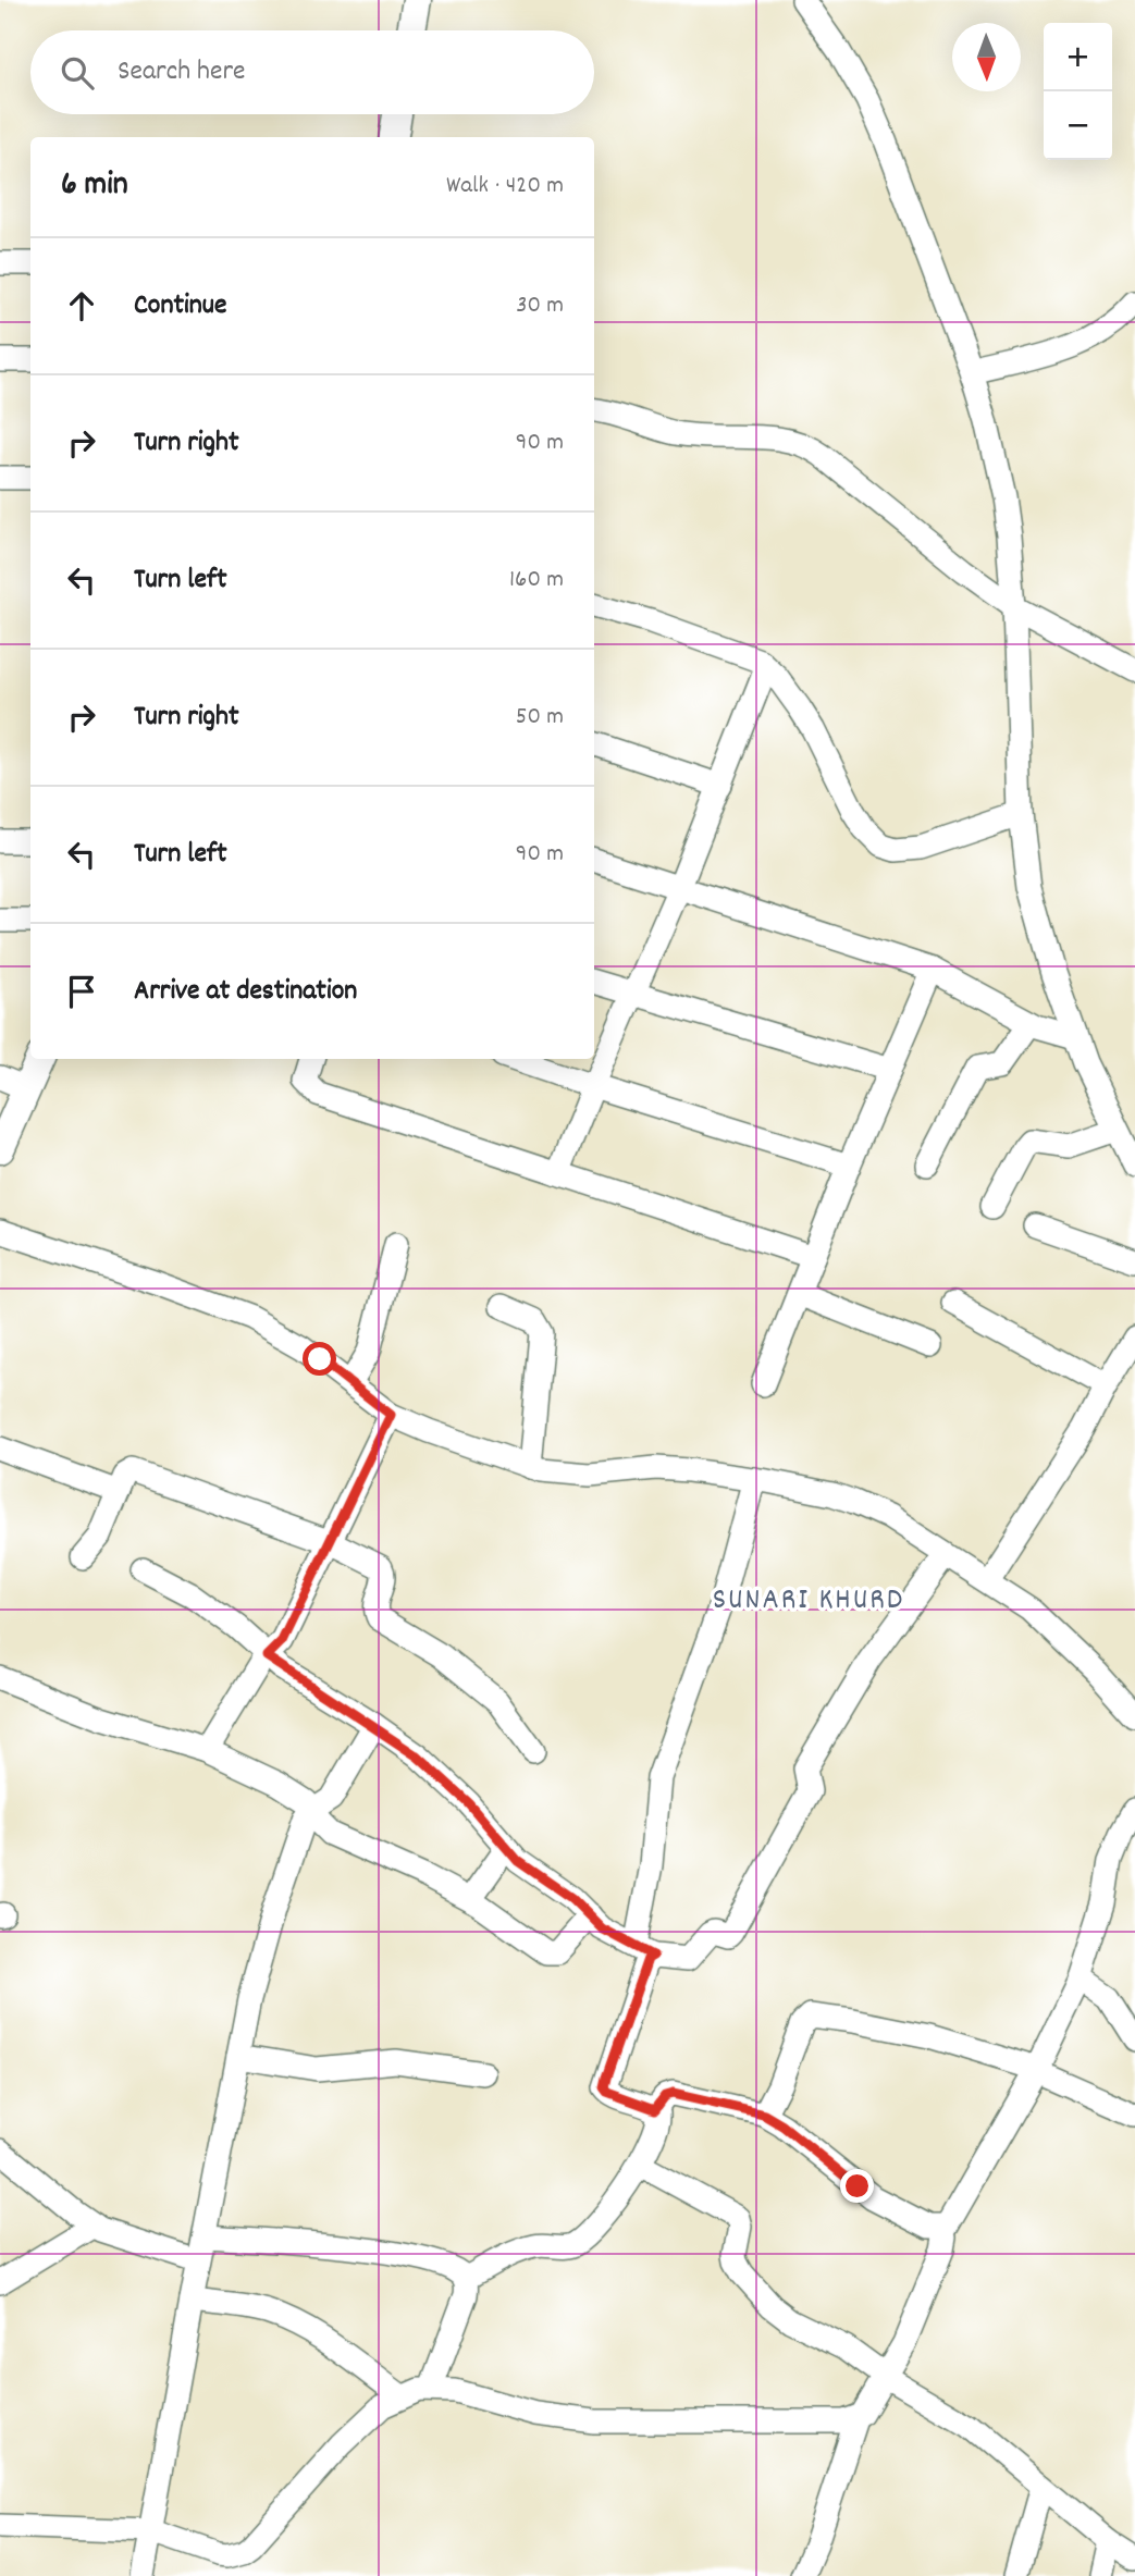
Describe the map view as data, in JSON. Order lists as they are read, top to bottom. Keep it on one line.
{"districts":["SUNARI KHURD"],"north":"bottom","page":{"map_buttons":["+","−"],"search":"Search here","heading":["6 min","Walk · 420 m"],"list":[["Continue","30 m"],["Turn right","90 m"],["Turn left","160 m"],["Turn right","50 m"],["Turn left","90 m"],"Arrive at destination"]}}
